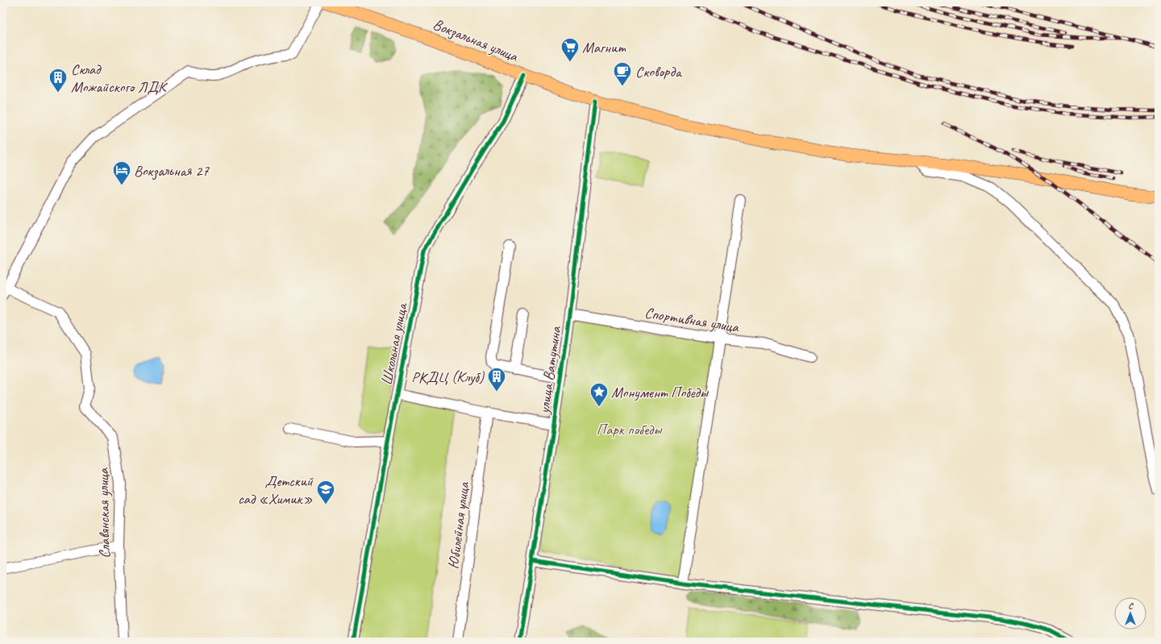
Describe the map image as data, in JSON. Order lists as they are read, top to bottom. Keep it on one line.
{"streets":{"main road":["Вокзальная улица"],"street":["Спортивная улица","Школьная улица","улица Ватутина","Славянская улица","Юбилейная улица"]},"crossings":[["Вокзальная улица","Школьная улица"],["Вокзальная улица","улица Ватутина"],["Спортивная улица","улица Ватутина"]],"parks":["Парк победы"],"places":{"supermarket":["Магнит"],"cafe":["Сковорда"],"building":["Склад Можайского ЛДК","РКДЦ (Клуб)"],"hotel":["Вокзальная 27"],"place":["Монумент Победы"],"school or university":["Детский сад «Химик»"]},"north":"top"}
